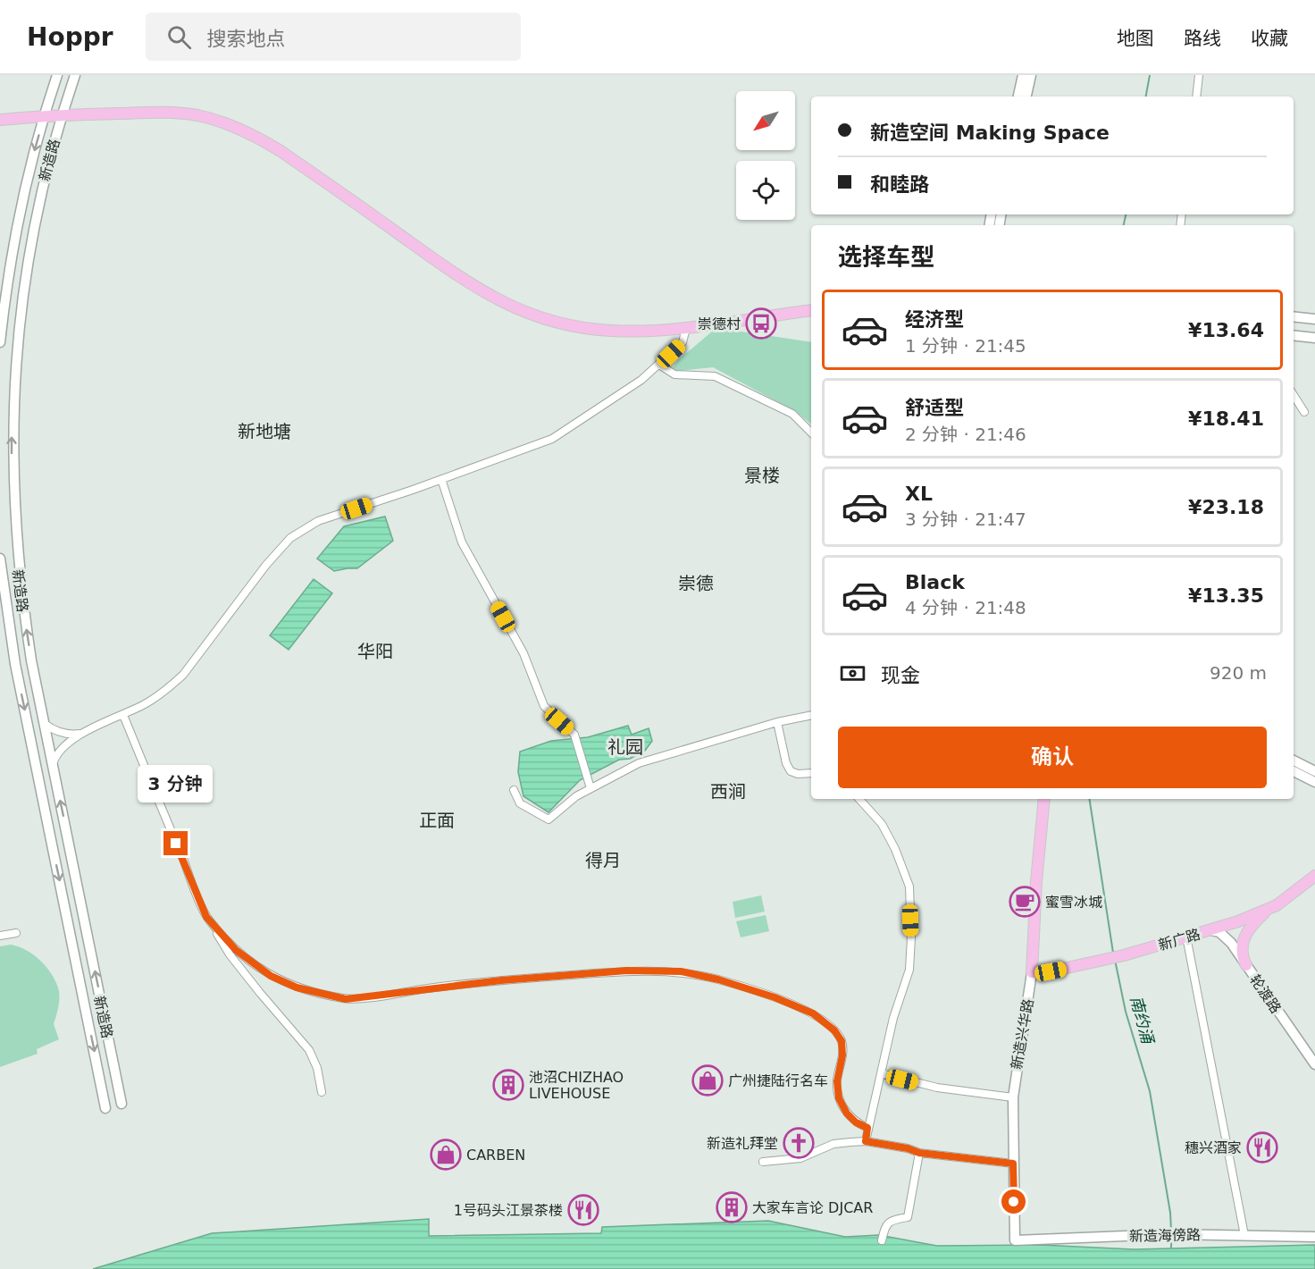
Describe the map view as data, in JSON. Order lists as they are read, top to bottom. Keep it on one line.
{"streets":{"main road":["新造路","新广路","轮渡路","新造兴华路","新造海傍路"]},"crossings":[["新广路","轮渡路"],["新广路","新造兴华路"],["新造兴华路","新造海傍路"]],"districts":["新地塘","景楼","崇德","华阳","礼园","西涧","正面","得月"],"water":["南约涌"],"places":{"bus stop":["崇德村"],"cafe":["蜜雪冰城"],"shop":["广州捷陆行名车","CARBEN"],"building":["池沼CHIZHAO LIVEHOUSE","大家车言论 DJCAR"],"church":["新造礼拜堂"],"restaurant":["穗兴酒家","1号码头江景茶楼"]},"north":"bottom left","page":{"header":"Hoppr","search":"搜索地点","nav":["地图","路线","收藏"],"banner":["新造空间 Making Space","和睦路"],"heading":"选择车型","list":[{"name":"经济型","note":"1 分钟 · 21:45","value":"¥13.64"},{"name":"舒适型","note":"2 分钟 · 21:46","value":"¥18.41"},{"name":"XL","note":"3 分钟 · 21:47","value":"¥23.18"},{"name":"Black","note":"4 分钟 · 21:48","value":"¥13.35"}],"pay":["现金","920 m"],"buttons":"确认","bubble":"3 分钟"}}
